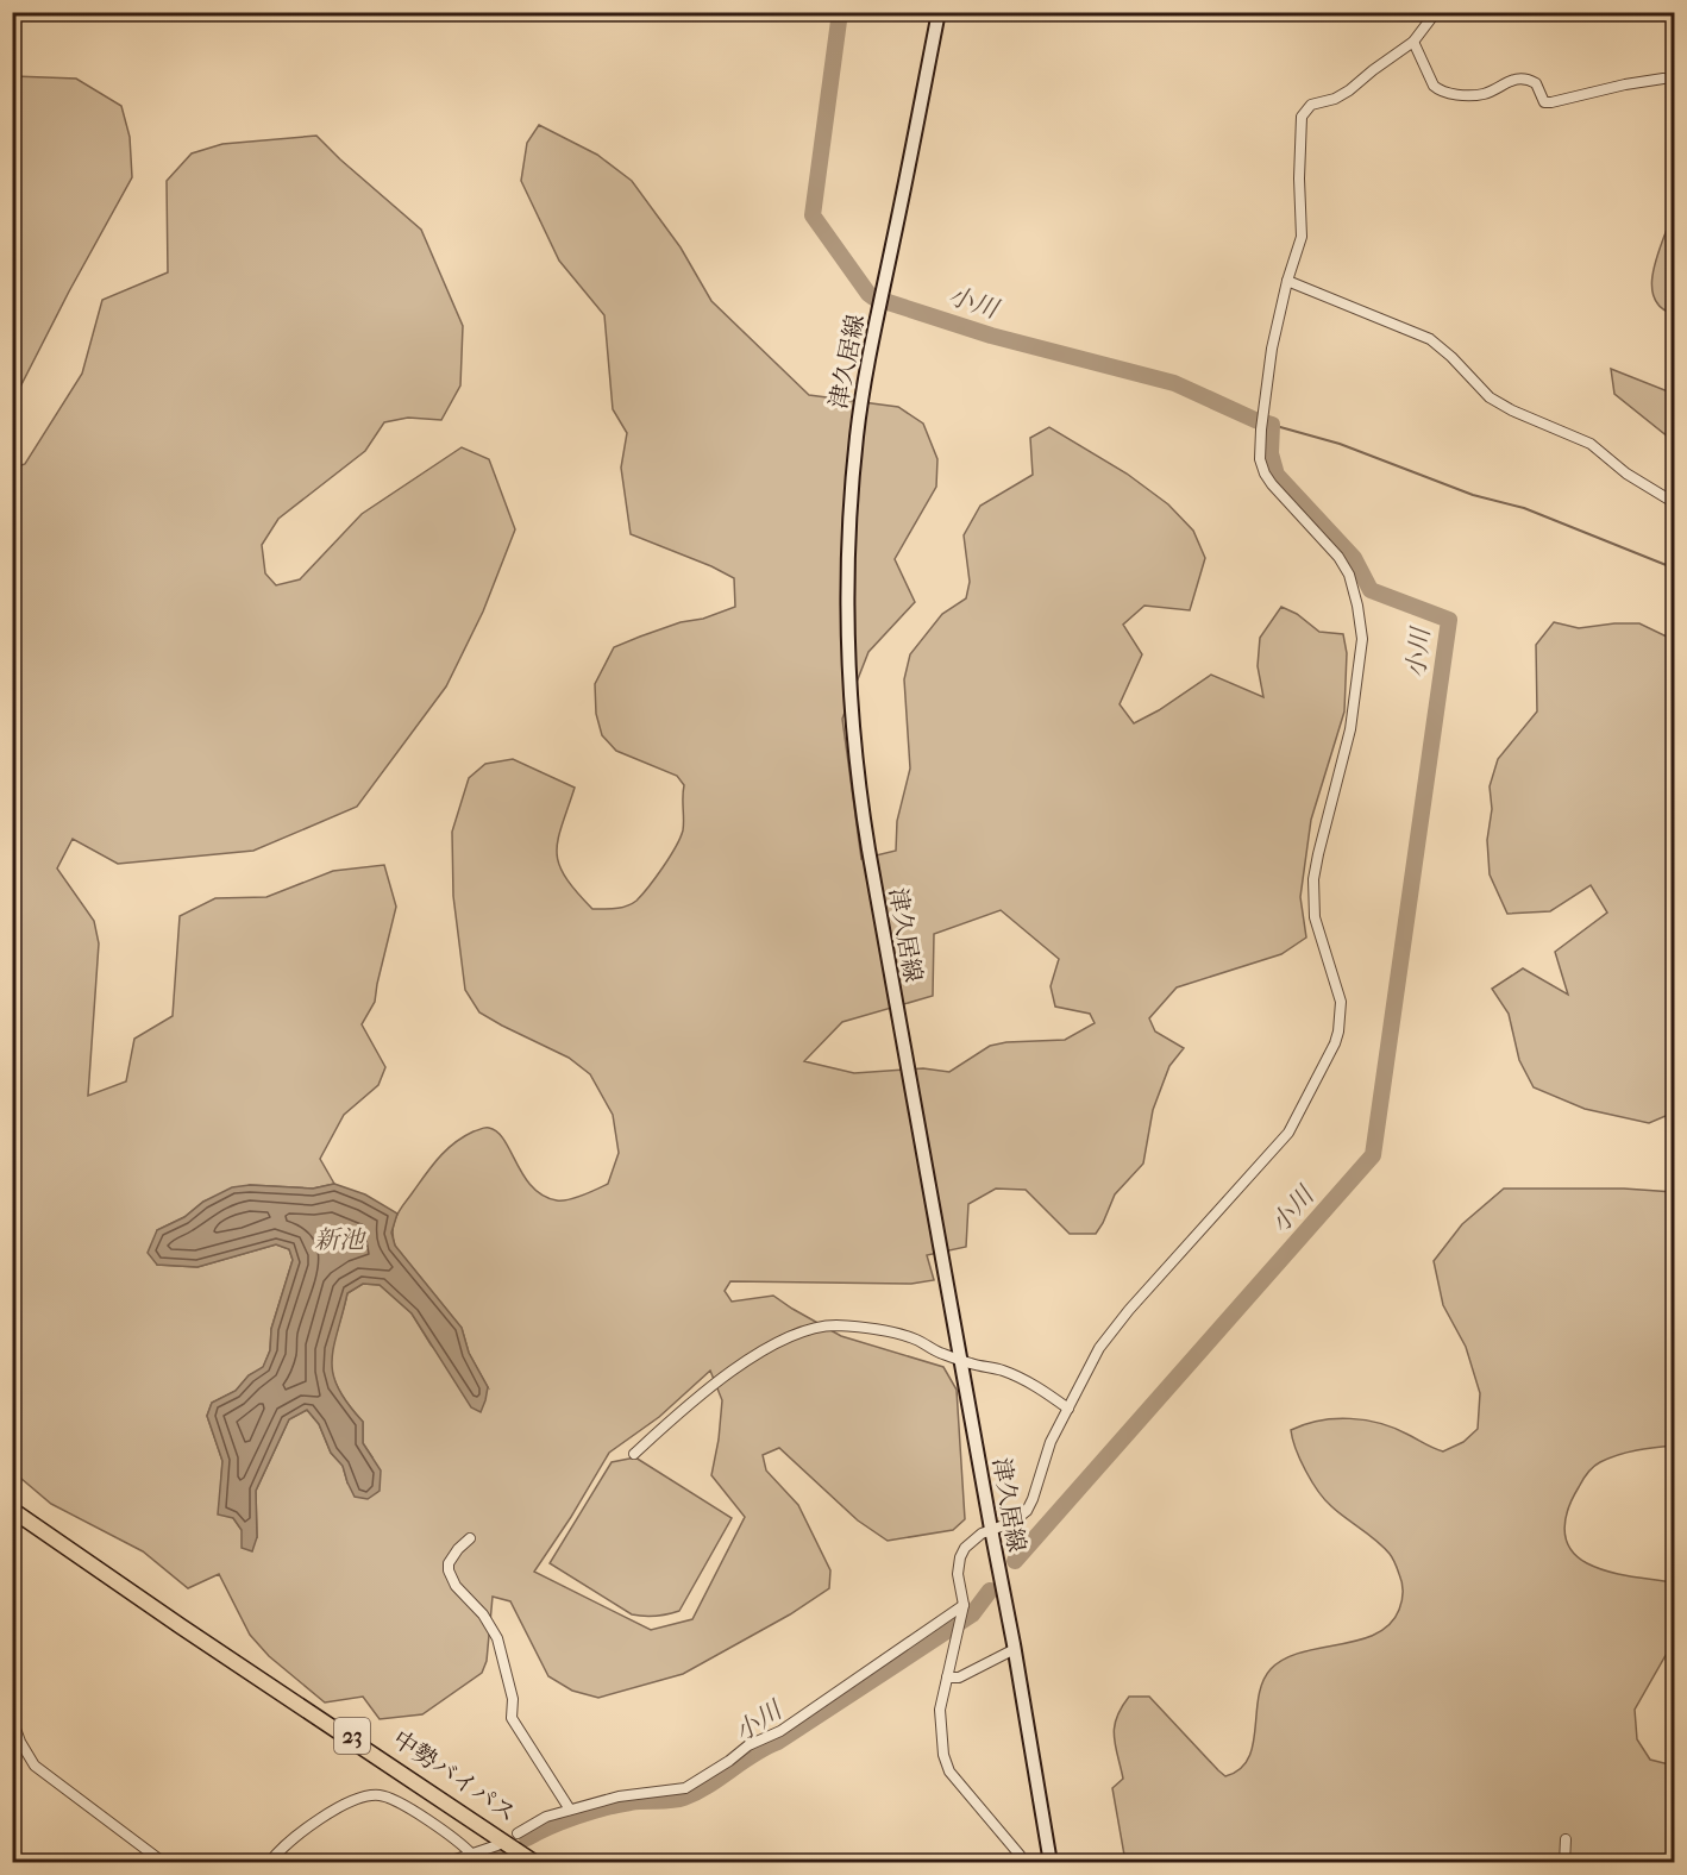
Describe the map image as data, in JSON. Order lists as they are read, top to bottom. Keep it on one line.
{"streets":{"highway":["23","中勢バイパス"],"main road":["津久居線"]},"water":["小川","新池"]}
